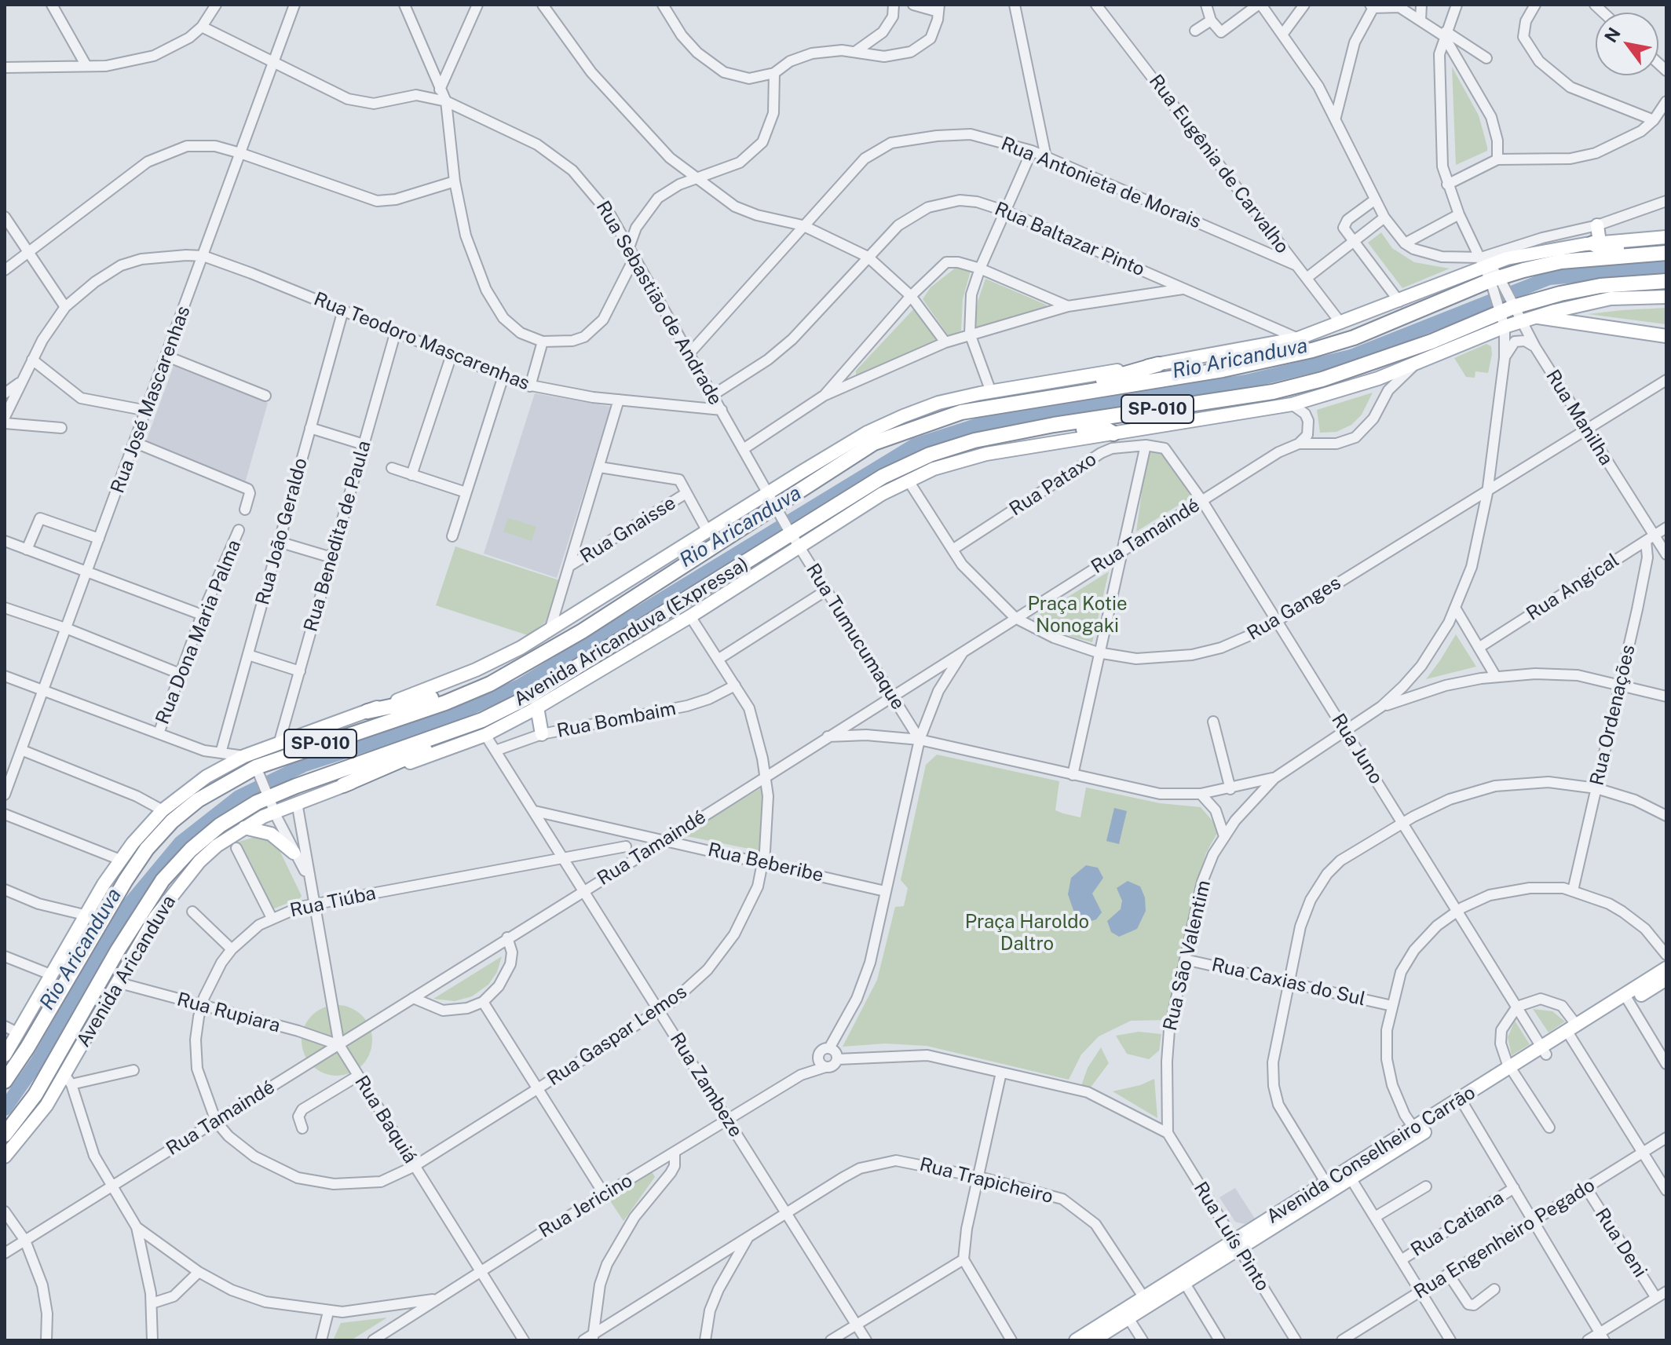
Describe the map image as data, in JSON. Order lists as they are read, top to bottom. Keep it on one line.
{"streets":{"highway":["SP-010","Avenida Aricanduva (Expressa)"],"main road":["Avenida Aricanduva","Avenida Conselheiro Carrão"],"street":["Rua Eugênia de Carvalho","Rua Antonieta de Morais","Rua Baltazar Pinto","Rua Sebastião de Andrade","Rua Teodoro Mascarenhas","Rua José Mascarenhas","Rua Manilha","Rua Pataxo","Rua Gnaisse","Rua João Geraldo","Rua Benedita de Paula","Rua Tamaindé","Rua Angical","Rua Ganges","Rua Dona Maria Palma","Rua Tumucumaque","Rua Ordenações","Rua Bombaim","Rua Juno","Rua Beberibe","Rua Tiúba","Rua São Valentim","Rua Caxias do Sul","Rua Rupiara","Rua Gaspar Lemos","Rua Zambeze","Rua Baquiá","Rua Trapicheiro","Rua Jericino","Rua Catiana","Rua Luís Pinto","Rua Engenheiro Pegado","Rua Deni"]},"crossings":[["Rua Eugênia de Carvalho","Rua Antonieta de Morais"],["Rua Antonieta de Morais","Rua Sebastião de Andrade"],["Rua Baltazar Pinto","Rua Sebastião de Andrade"],["Rua Sebastião de Andrade","Rua Teodoro Mascarenhas"],["Rua Sebastião de Andrade","Rua José Mascarenhas"],["Rua Sebastião de Andrade","SP-010"],["Rua Sebastião de Andrade","Avenida Aricanduva (Expressa)"],["Rua Sebastião de Andrade","Rua Tumucumaque"],["Rua Teodoro Mascarenhas","Rua José Mascarenhas"],["Rua Teodoro Mascarenhas","Rua João Geraldo"],["Rua Teodoro Mascarenhas","Rua Benedita de Paula"],["SP-010","Rua Manilha"],["SP-010","Avenida Aricanduva (Expressa)"],["SP-010","Rua Tumucumaque"],["SP-010","Avenida Aricanduva"],["SP-010","Rua Baquiá"],["Rua Manilha","Rua Angical"],["Rua Manilha","Rua Ganges"],["Rua Manilha","Rua Ordenações"],["Rua Manilha","Avenida Aricanduva"],["Rua Pataxo","Rua Ganges"],["Rua Pataxo","Rua Juno"],["Rua Tamaindé","Rua Ganges"],["Rua Tamaindé","Rua Tumucumaque"],["Rua Tamaindé","Rua Juno"],["Rua Tamaindé","Rua Beberibe"],["Rua Tamaindé","Rua Tiúba"],["Rua Tamaindé","Rua Rupiara"],["Rua Tamaindé","Rua Gaspar Lemos"],["Rua Tamaindé","Rua Zambeze"],["Rua Tamaindé","Rua Baquiá"],["Rua Angical","Rua Ordenações"],["Rua Ganges","Rua Juno"],["Rua Ganges","Avenida Aricanduva"],["Avenida Aricanduva (Expressa)","Rua Tumucumaque"],["Avenida Aricanduva (Expressa)","Avenida Aricanduva"],["Avenida Aricanduva (Expressa)","Rua Baquiá"],["Rua Tumucumaque","Avenida Aricanduva"],["Rua Bombaim","Rua Gaspar Lemos"],["Rua Bombaim","Rua Zambeze"],["Rua Juno","Rua São Valentim"],["Rua Juno","Avenida Conselheiro Carrão"],["Rua Beberibe","Rua Gaspar Lemos"],["Rua Beberibe","Rua Zambeze"],["Rua Tiúba","Rua Rupiara"],["Rua Tiúba","Rua Gaspar Lemos"],["Rua Tiúba","Rua Zambeze"],["Rua Tiúba","Rua Baquiá"],["Rua São Valentim","Rua Caxias do Sul"],["Rua São Valentim","Rua Luís Pinto"],["Avenida Aricanduva","Rua Rupiara"],["Avenida Aricanduva","Rua Gaspar Lemos"],["Avenida Aricanduva","Rua Zambeze"],["Avenida Aricanduva","Rua Baquiá"],["Rua Rupiara","Rua Baquiá"],["Rua Gaspar Lemos","Rua Zambeze"],["Rua Gaspar Lemos","Rua Baquiá"],["Rua Zambeze","Rua Trapicheiro"],["Rua Zambeze","Rua Jericino"],["Rua Baquiá","Rua Jericino"],["Avenida Conselheiro Carrão","Rua Trapicheiro"],["Avenida Conselheiro Carrão","Rua Luís Pinto"],["Rua Engenheiro Pegado","Rua Deni"]],"water":["Rio Aricanduva"],"parks":["Praça Kotie Nonogaki","Praça Haroldo Daltro"],"north":"top left"}
